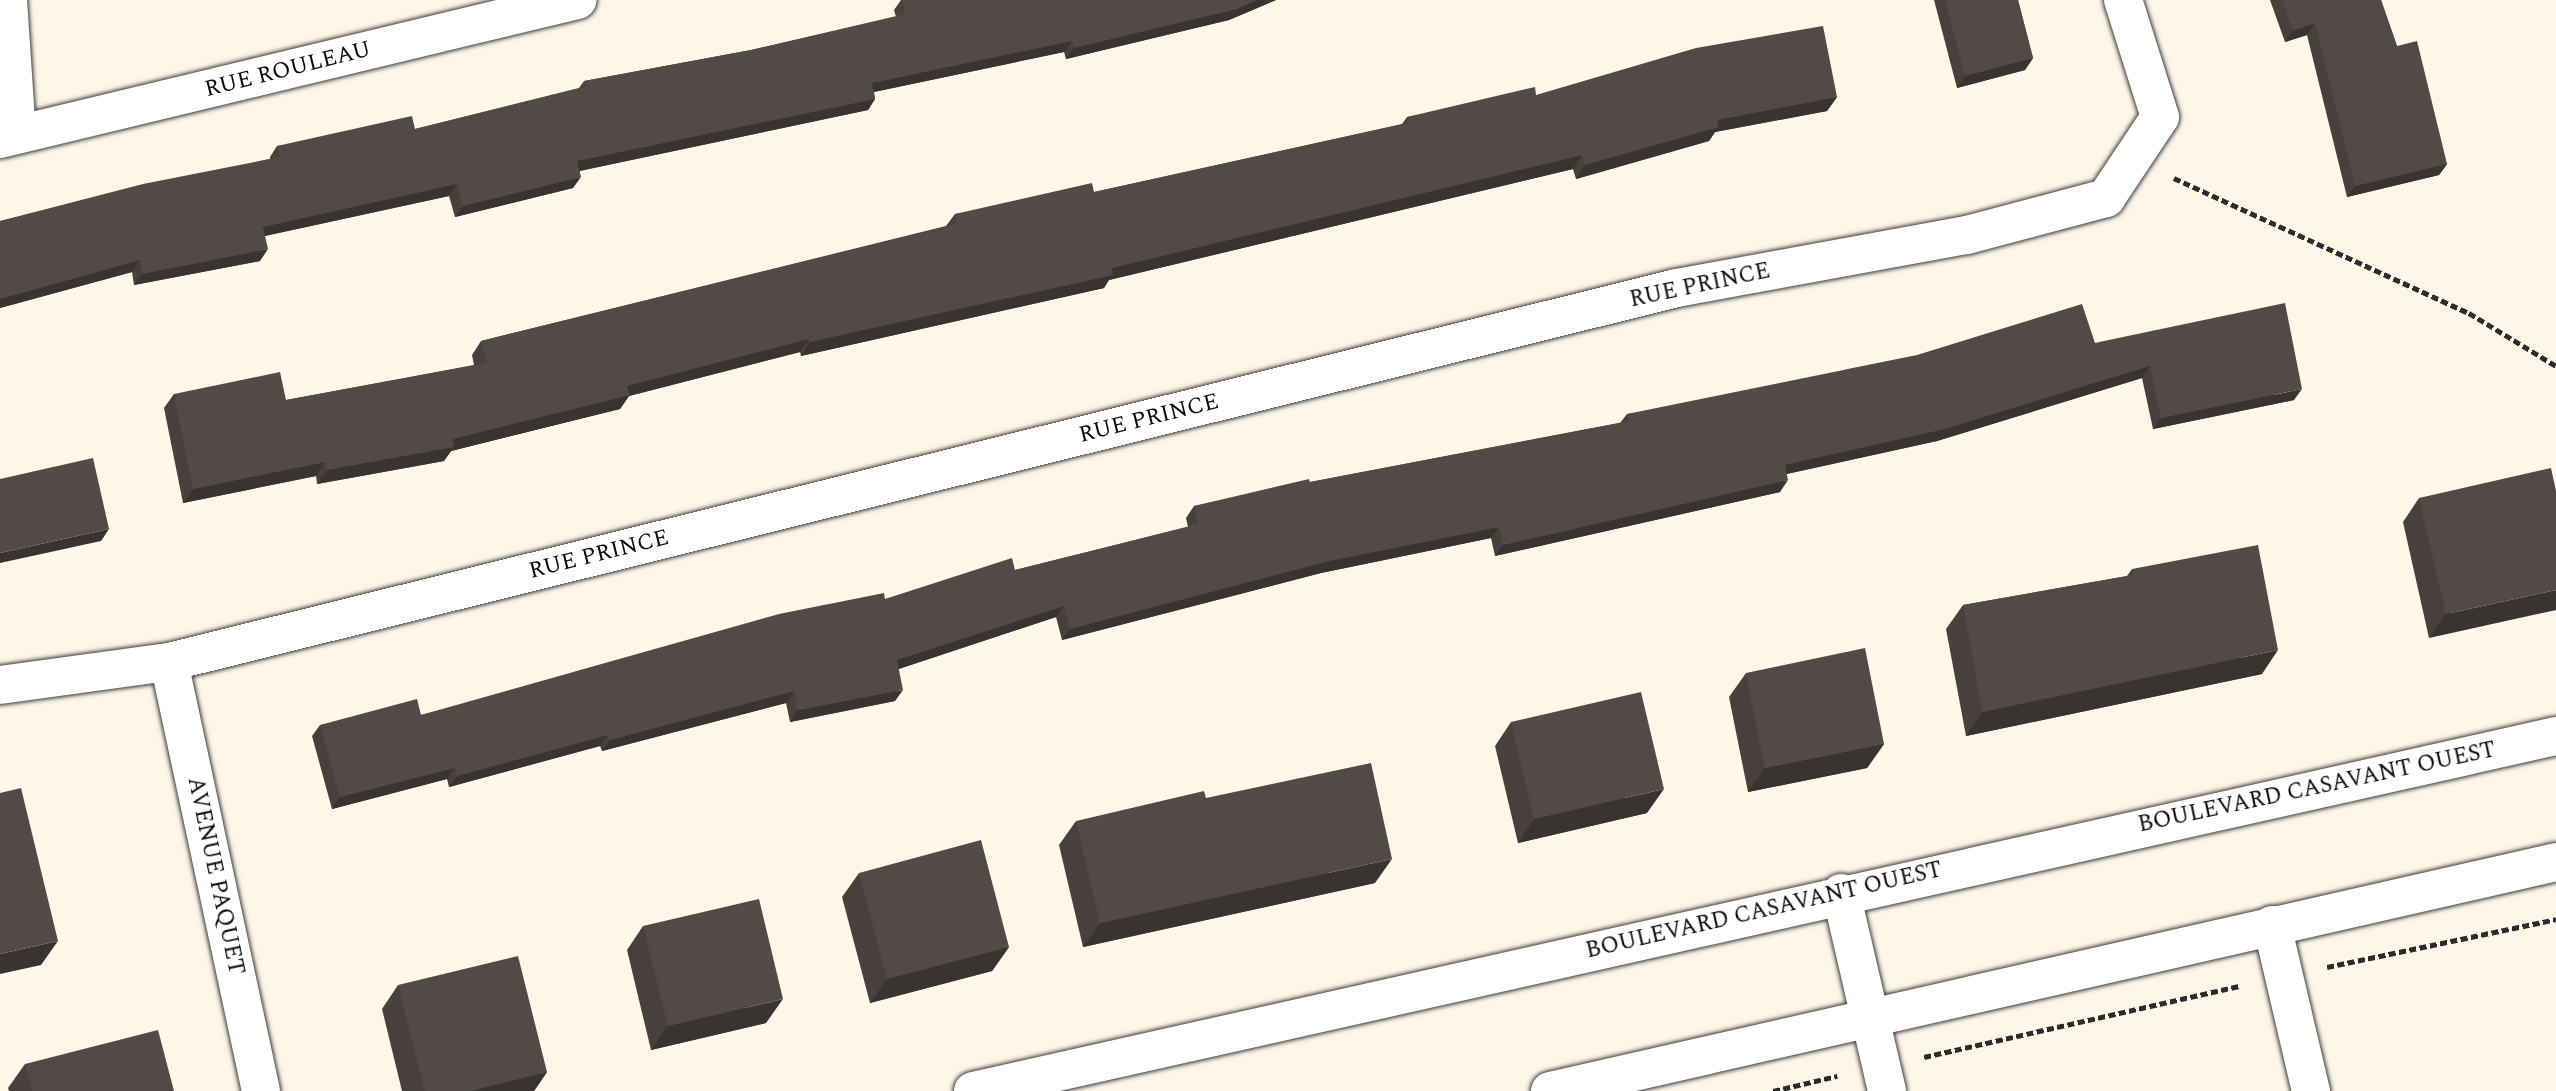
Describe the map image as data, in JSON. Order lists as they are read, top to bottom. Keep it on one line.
{"streets":{"street":["RUE ROULEAU","RUE PRINCE","BOULEVARD CASAVANT OUEST","AVENUE PAQUET"]},"crossings":[["RUE PRINCE","AVENUE PAQUET"]]}
